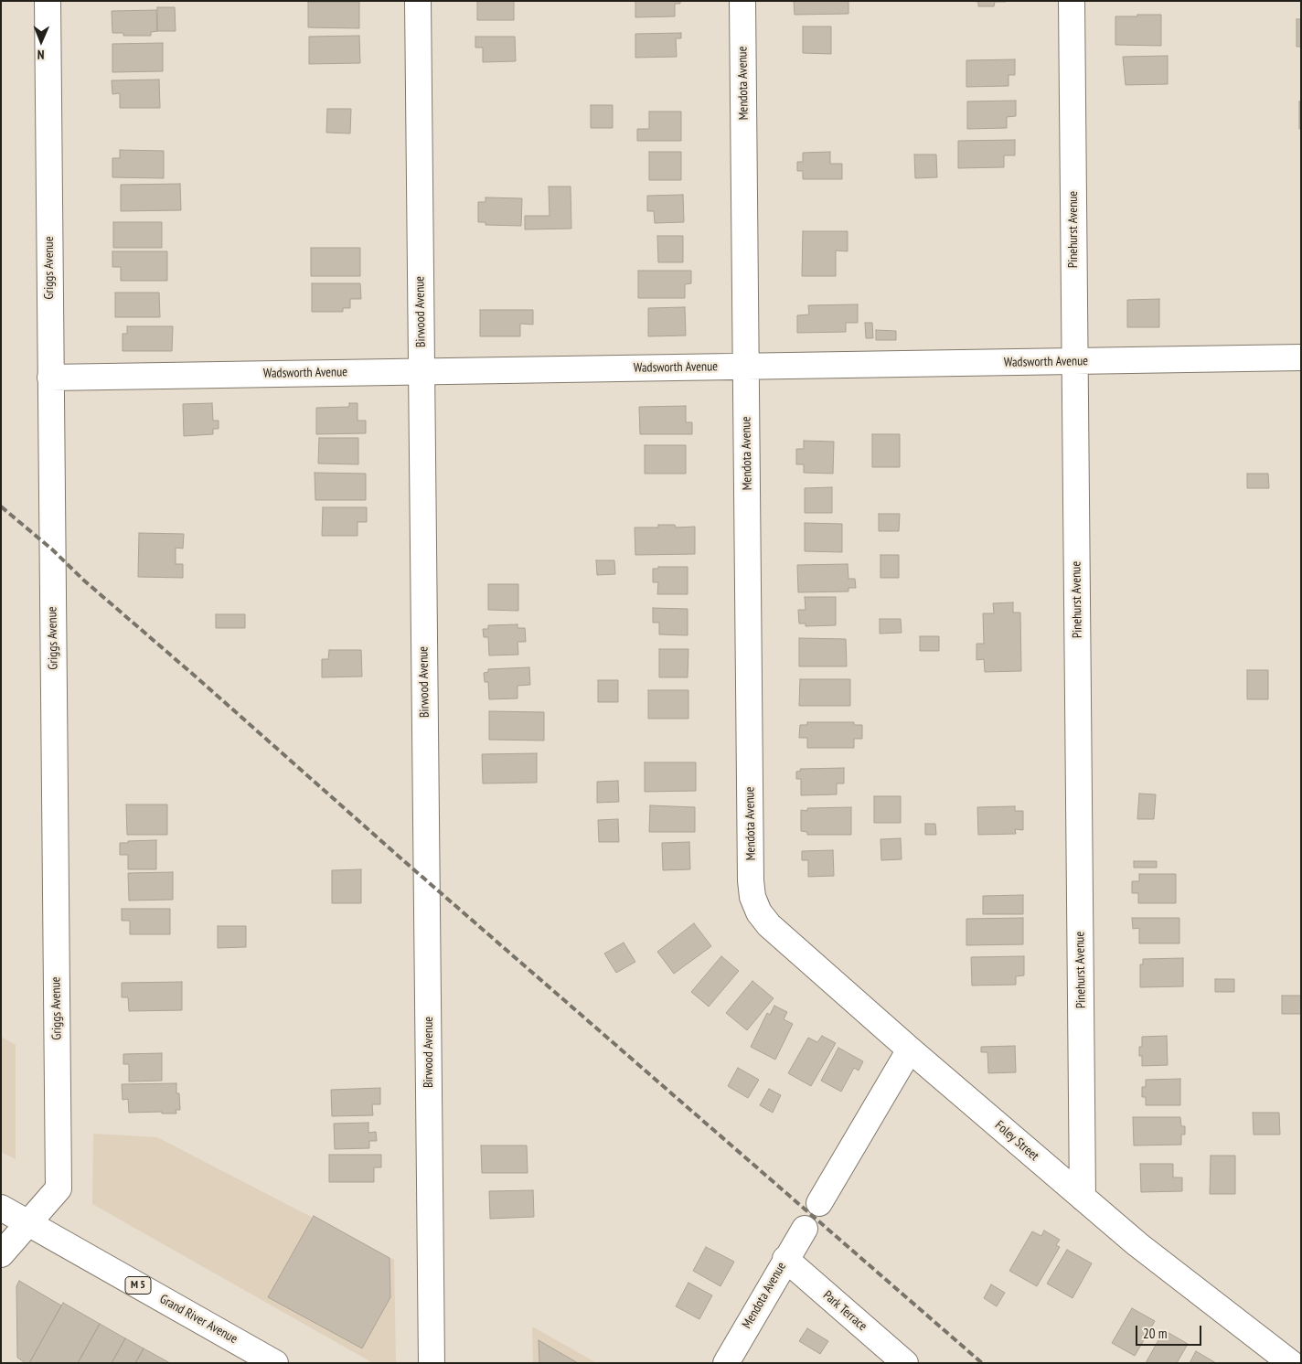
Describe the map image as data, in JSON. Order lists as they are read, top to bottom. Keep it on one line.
{"streets":{"street":["Mendota Avenue","Pinehurst Avenue","Griggs Avenue","Birwood Avenue","Wadsworth Avenue","Foley Street","M 5","Park Terrace","Grand River Avenue"]},"crossings":[["Mendota Avenue","Wadsworth Avenue"],["Mendota Avenue","Foley Street"],["Mendota Avenue","Park Terrace"],["Pinehurst Avenue","Wadsworth Avenue"],["Pinehurst Avenue","Foley Street"],["Griggs Avenue","Wadsworth Avenue"],["Griggs Avenue","Grand River Avenue"],["Birwood Avenue","Wadsworth Avenue"]],"scale_bar":"20 m","north":"bottom"}
